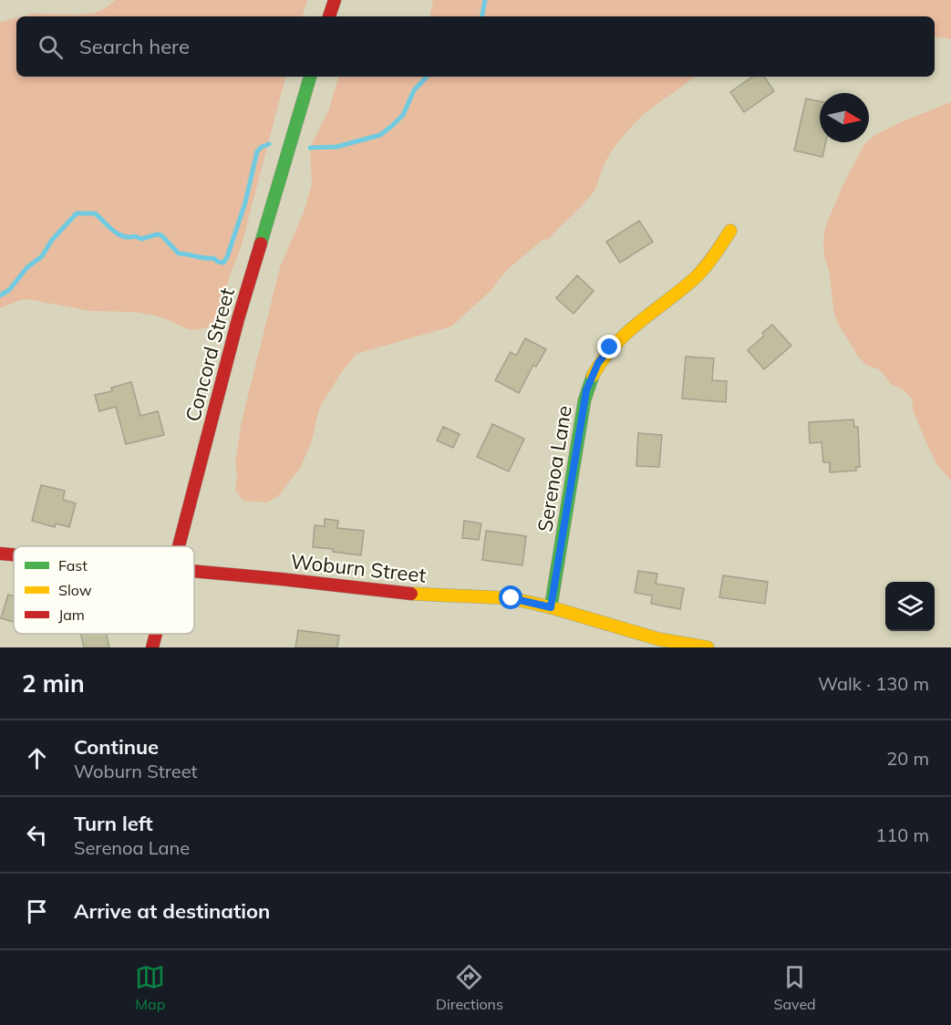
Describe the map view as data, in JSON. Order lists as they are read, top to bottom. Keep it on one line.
{"streets":{"street":["Concord Street","Serenoa Lane","Woburn Street"]},"crossings":[["Serenoa Lane","Woburn Street"]],"legend":["Fast","Slow","Jam"],"north":"right","page":{"search":"Search here","heading":["2 min","Walk · 130 m"],"list":[["Continue","Woburn Street","20 m"],["Turn left","Serenoa Lane","110 m"],"Arrive at destination"],"nav":["Map","Directions","Saved"]}}
